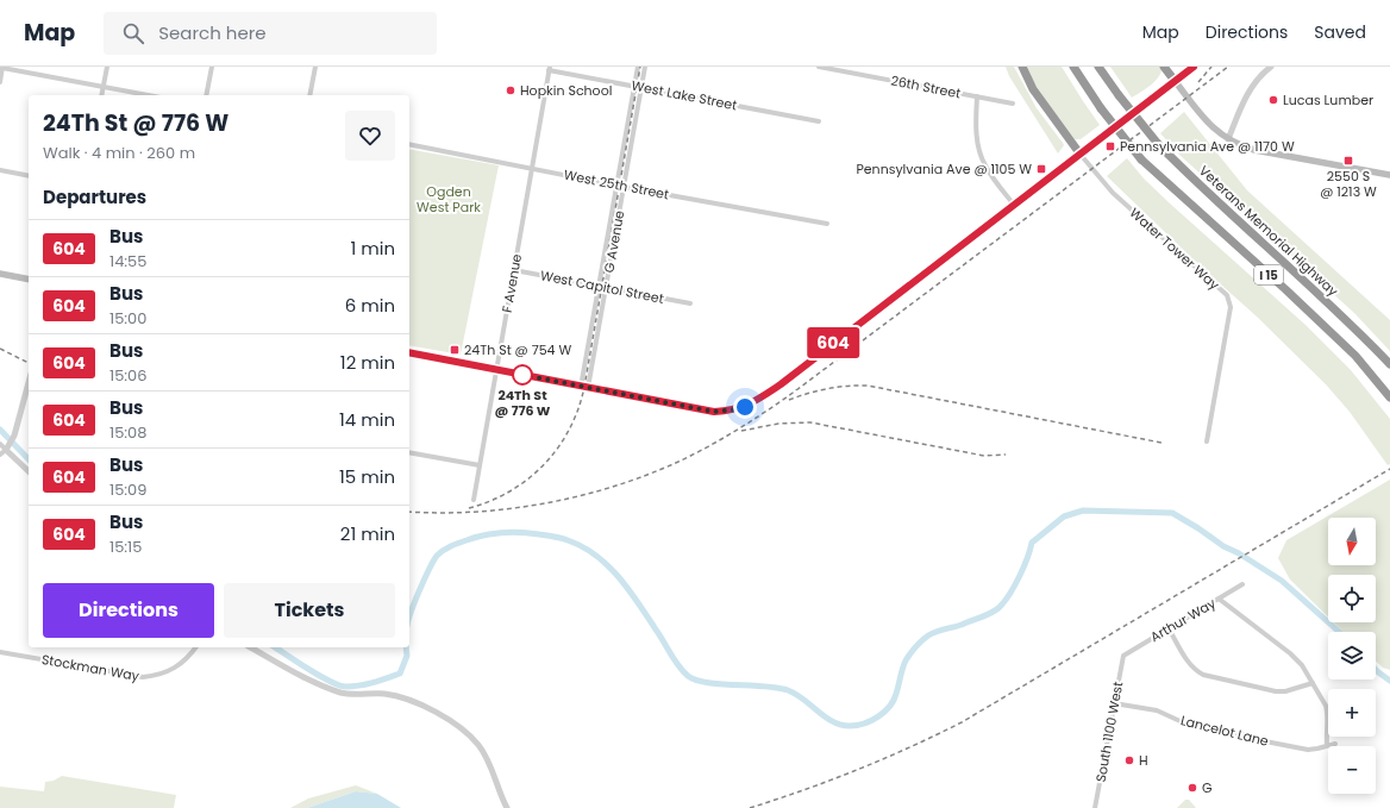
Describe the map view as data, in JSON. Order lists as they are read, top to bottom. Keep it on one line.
{"streets":{"highway":["Veterans Memorial Highway","I 15"],"street":["26th Street","West Lake Street","West 25th Street","G Avenue","Water Tower Way","F Avenue","West Capitol Street","Arthur Way","Stockman Way","Lancelot Lane","South 1100 West"]},"crossings":[["West Lake Street","G Avenue"],["West Lake Street","F Avenue"],["West 25th Street","G Avenue"],["West 25th Street","F Avenue"],["G Avenue","West Capitol Street"],["F Avenue","West Capitol Street"],["Arthur Way","South 1100 West"],["Lancelot Lane","South 1100 West"]],"parks":["Ogden West Park"],"places":{"other":["Hopkin School","Lucas Lumber","24Th St @ 776 W","H","G"],"transit":["Pennsylvania Ave @ 1170 W","2550 S @ 1213 W","Pennsylvania Ave @ 1105 W","24Th St @ 754 W"]},"lines":["bus line 604"],"north":"bottom","page":{"header":"Map","search":"Search here","nav":["Map","Directions","Saved"],"on_map":"604","heading":[["24Th St @ 776 W","Walk · 4 min · 260 m"],"Departures"],"list":[{"mark":"604","name":"Bus","note":"14:55","value":"1 min"},{"mark":"604","name":"Bus","note":"15:00","value":"6 min"},{"mark":"604","name":"Bus","note":"15:06","value":"12 min"},{"mark":"604","name":"Bus","note":"15:08","value":"14 min"},{"mark":"604","name":"Bus","note":"15:09","value":"15 min"},{"mark":"604","name":"Bus","note":"15:15","value":"21 min"}],"map_buttons":["+","−"],"buttons":["Directions","Tickets"]}}
